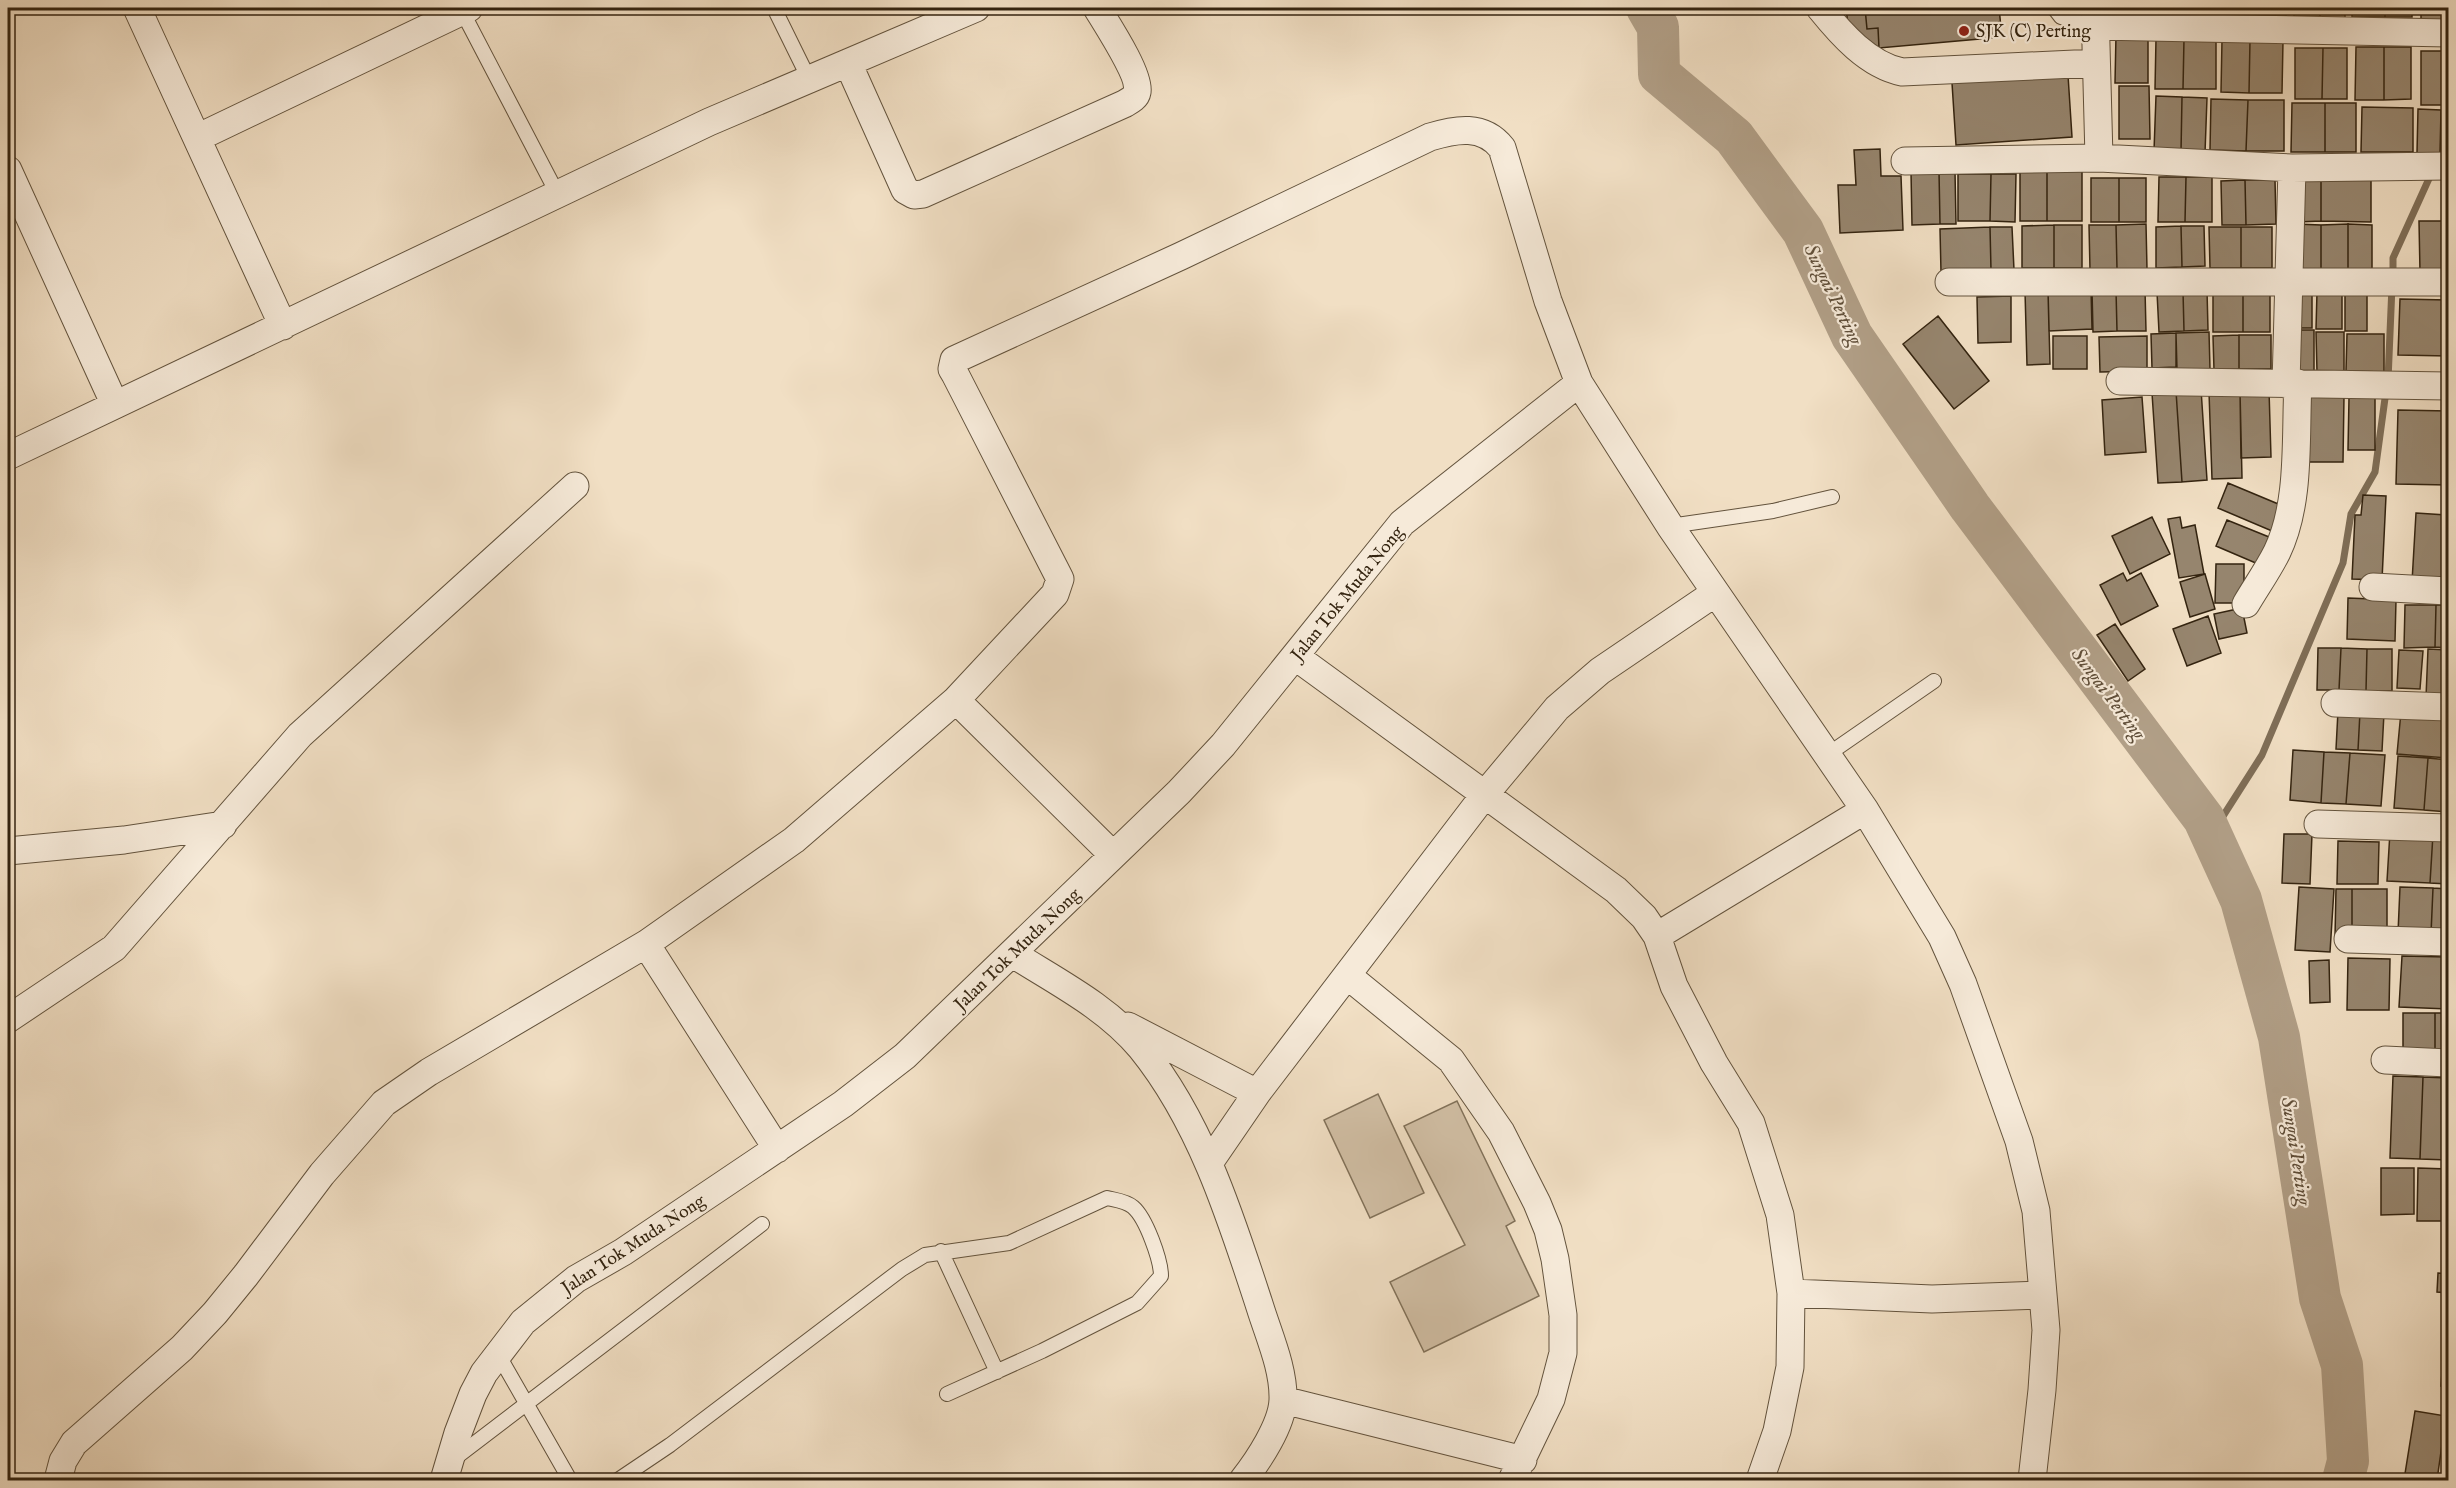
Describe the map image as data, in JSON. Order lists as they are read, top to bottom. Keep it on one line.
{"streets":{"street":["Jalan Tok Muda Nong"]},"water":["Sungai Perting"],"places":["SJK (C) Perting"]}
